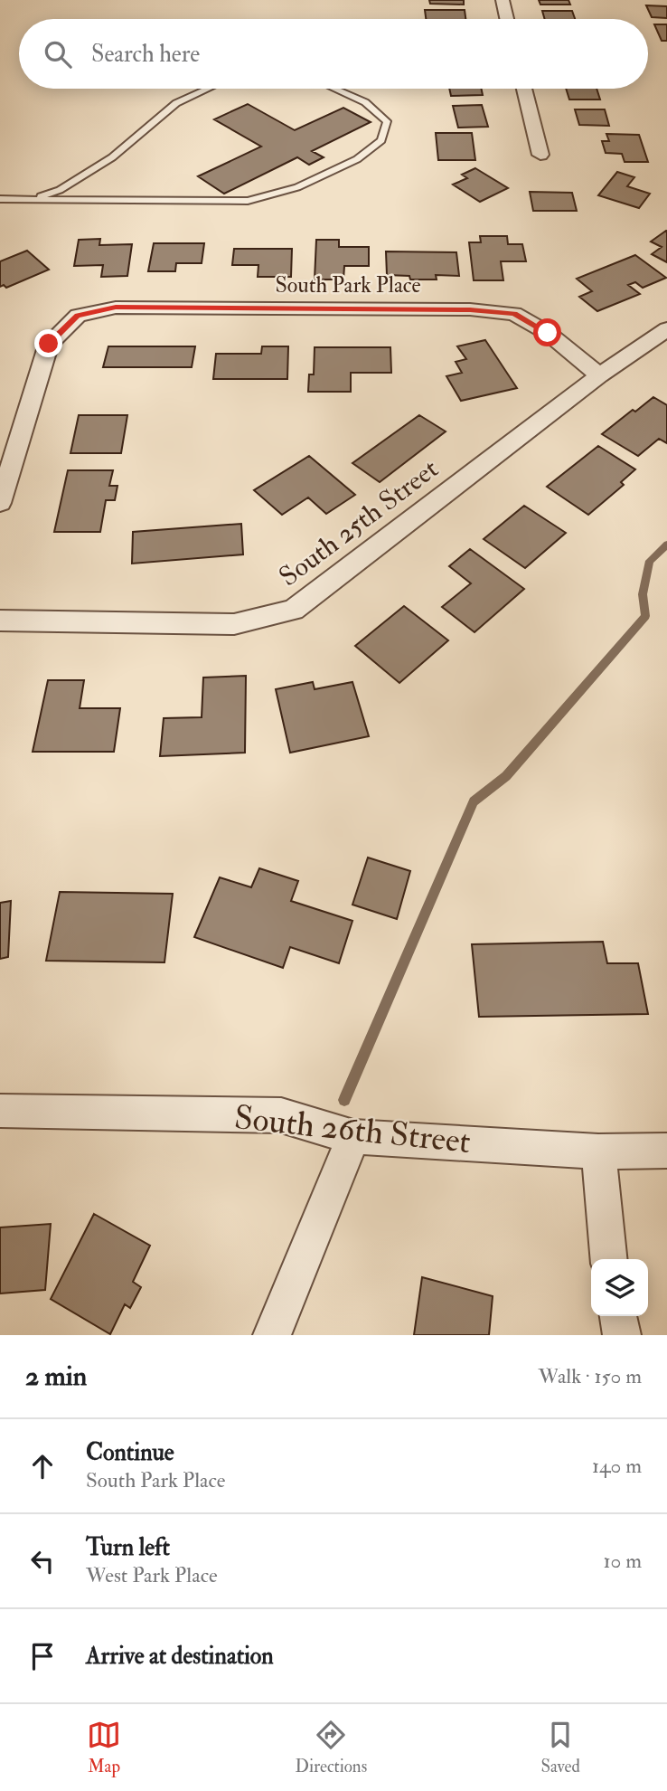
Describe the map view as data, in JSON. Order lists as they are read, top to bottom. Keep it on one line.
{"streets":{"street":["South Park Place","South 25th Street","South 26th Street"]},"crossings":[["South Park Place","South 25th Street"]],"page":{"search":"Search here","heading":["2 min","Walk · 150 m"],"list":[["Continue","South Park Place","140 m"],["Turn left","West Park Place","10 m"],"Arrive at destination"],"nav":["Map","Directions","Saved"]}}
